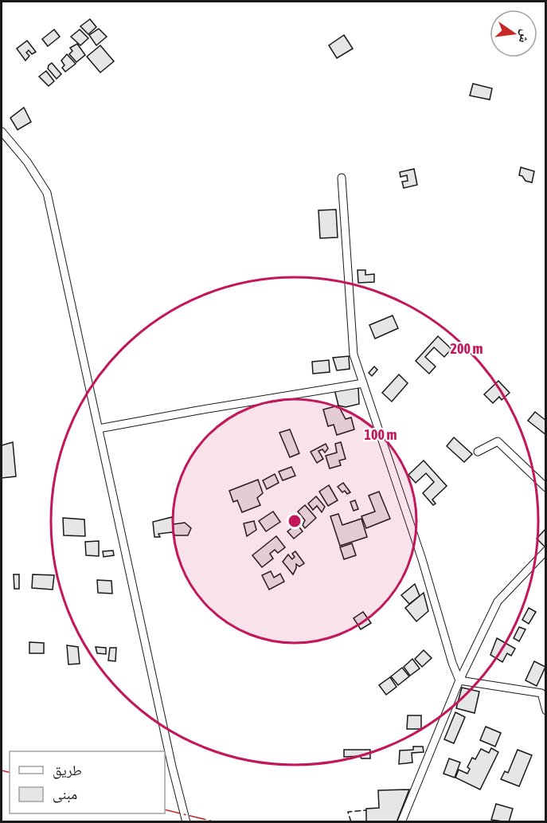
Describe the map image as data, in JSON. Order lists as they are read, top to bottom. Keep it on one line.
{"legend":["طريق","مبنى"],"north":"right","rings":["200 m","100 m"]}
